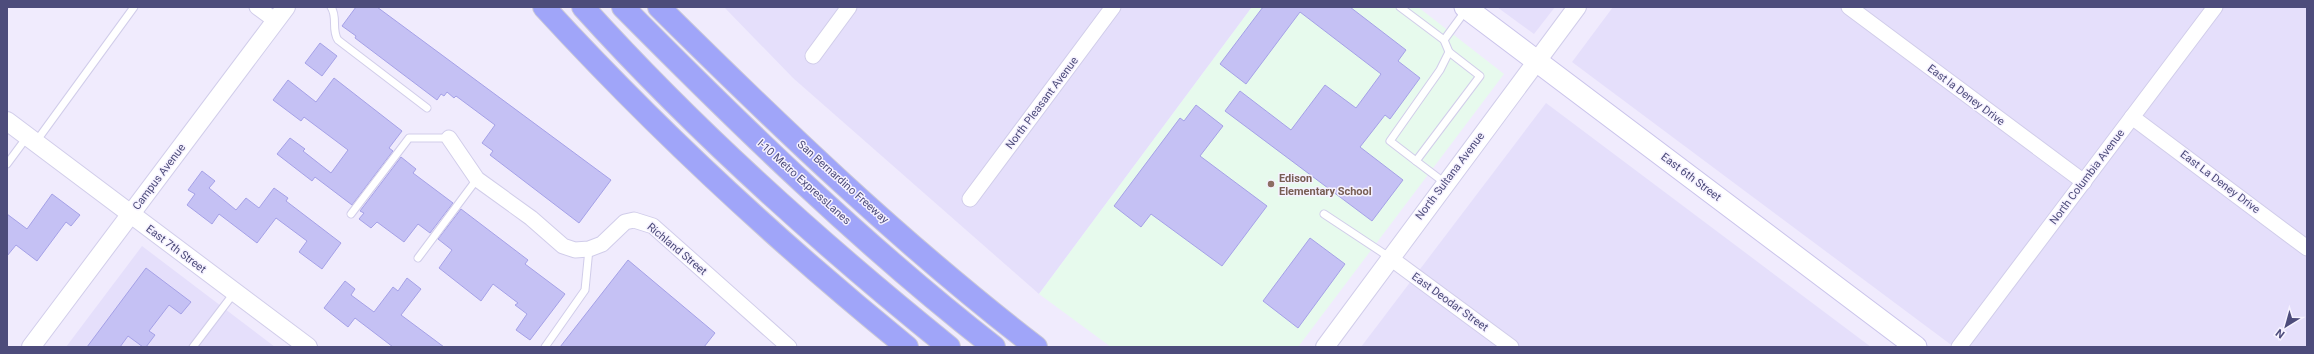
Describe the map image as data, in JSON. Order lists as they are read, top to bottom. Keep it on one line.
{"streets":{"highway":["I-10 Metro ExpressLanes","San Bernardino Freeway"],"main road":["East 6th Street"],"street":["East la Deney Drive","North Pleasant Avenue","North Sultana Avenue","Campus Avenue","North Columbia Avenue","East La Deney Drive","East 7th Street","Richland Street","East Deodar Street"]},"crossings":[["East la Deney Drive","North Columbia Avenue"],["North Sultana Avenue","East 6th Street"],["North Sultana Avenue","East Deodar Street"],["Campus Avenue","East 7th Street"],["North Columbia Avenue","East La Deney Drive"]],"places":["Edison Elementary School"],"north":"bottom left"}
